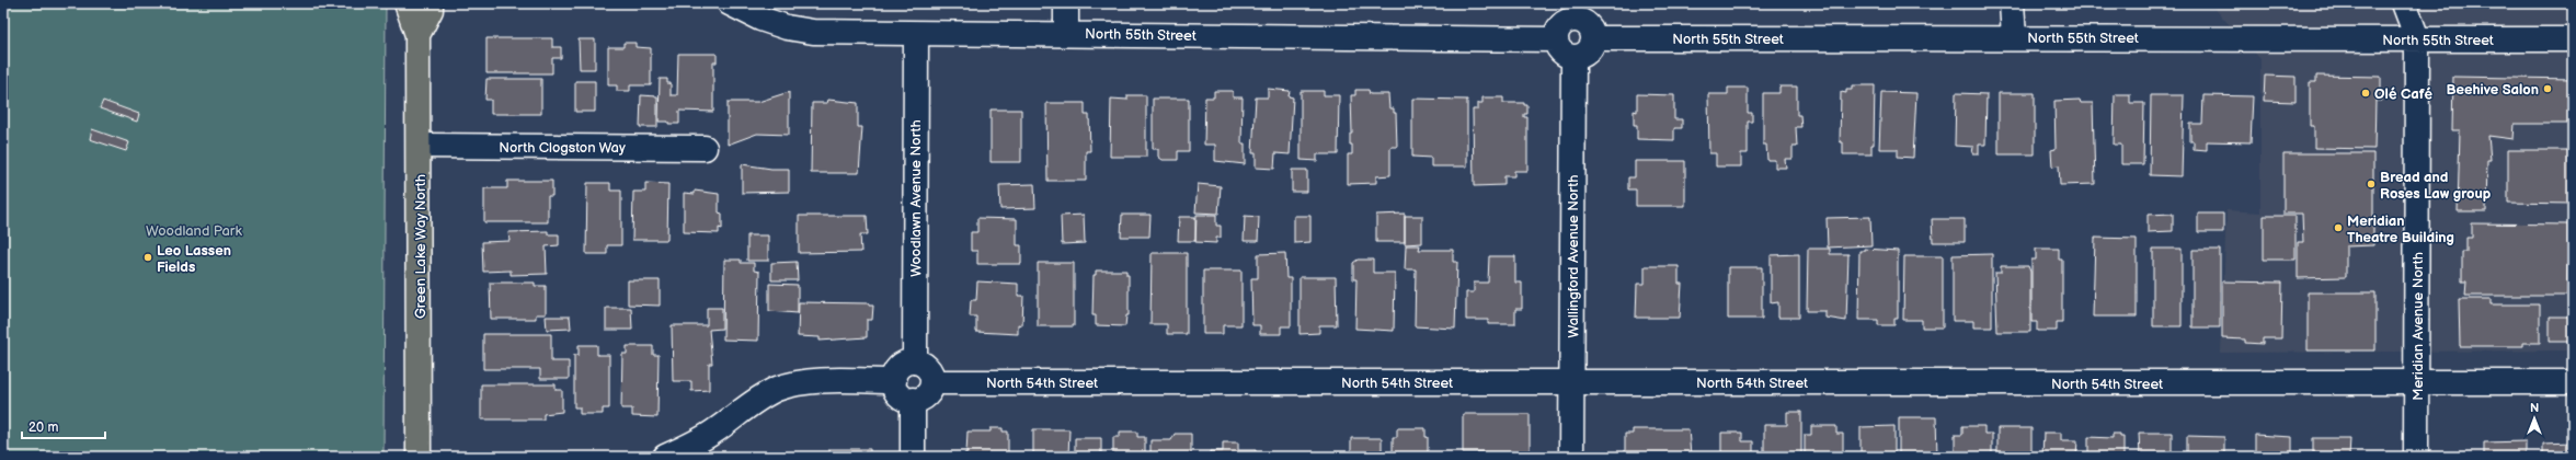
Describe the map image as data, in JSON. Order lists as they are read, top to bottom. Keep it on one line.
{"streets":{"main road":["Green Lake Way North"],"street":["North 55th Street","North Clogston Way","Woodlawn Avenue North","Wallingford Avenue North","Meridian Avenue North","North 54th Street"]},"crossings":[["North 55th Street","Woodlawn Avenue North"],["North 55th Street","Wallingford Avenue North"],["North 55th Street","Meridian Avenue North"],["North Clogston Way","Green Lake Way North"],["Woodlawn Avenue North","North 54th Street"],["Wallingford Avenue North","North 54th Street"],["Meridian Avenue North","North 54th Street"]],"parks":["Woodland Park"],"places":["Beehive Salon","Olé Café","Bread and Roses Law group","Meridian Theatre Building","Leo Lassen Fields"],"scale_bar":"20 m","north":"top"}
